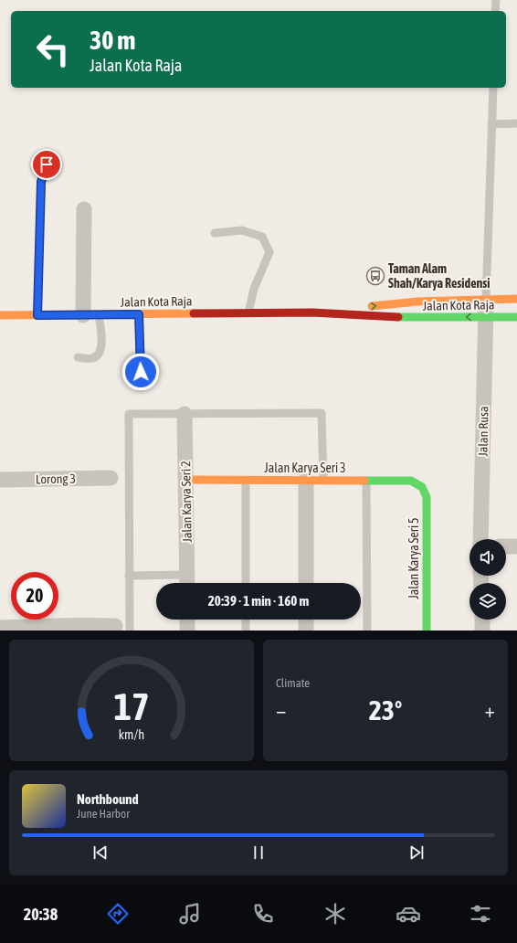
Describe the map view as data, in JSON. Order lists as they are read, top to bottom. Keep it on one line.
{"streets":{"main road":["Jalan Kota Raja","Jalan Karya Seri 3","Jalan Karya Seri 5"],"street":["Jalan Rusa","Lorong 3","Jalan Karya Seri 2"]},"crossings":[["Jalan Kota Raja","Jalan Rusa"],["Jalan Karya Seri 3","Jalan Karya Seri 2"],["Jalan Karya Seri 3","Jalan Karya Seri 5"]],"places":{"bus stop":["Taman Alam Shah/Karya Residensi"]},"page":{"turn":["30 m","Jalan Kota Raja"],"limit":"20","trip":"20:39 · 1 min · 160 m","tile":"Climate","heat":["−","23°","+"],"song":["Northbound","June Harbor"],"tabs":"20:38","gauge":["17","km/h"]}}
